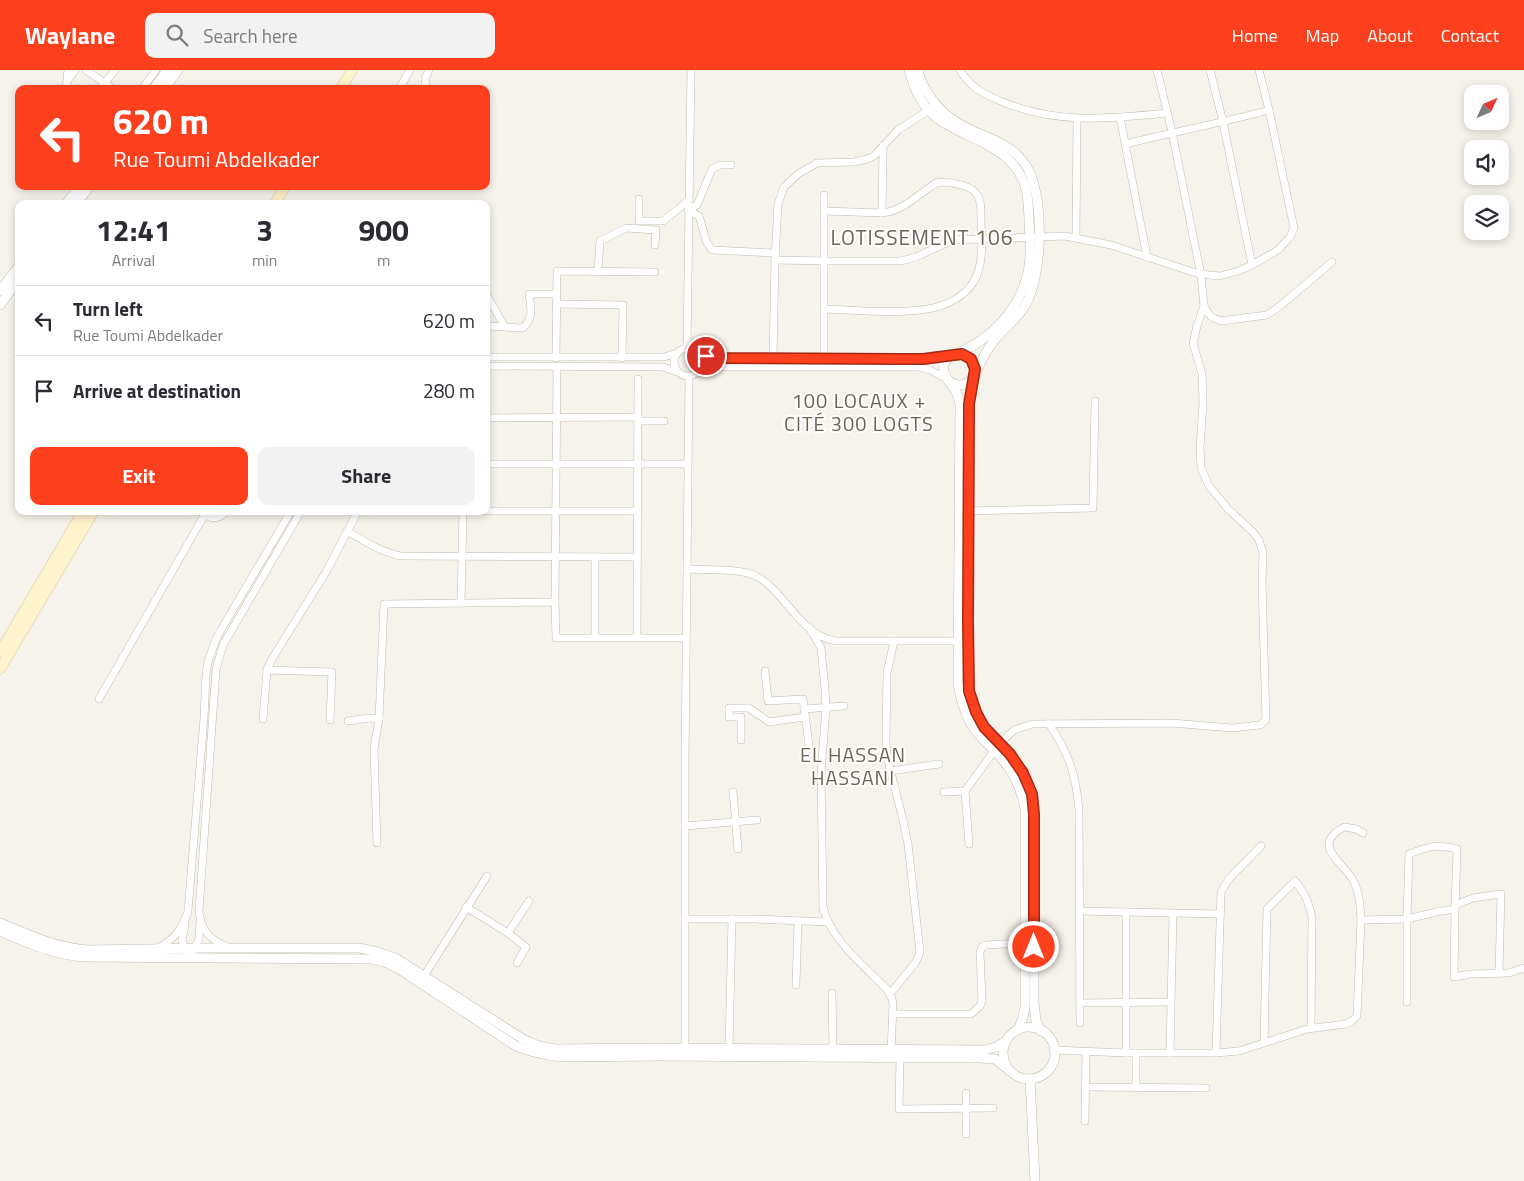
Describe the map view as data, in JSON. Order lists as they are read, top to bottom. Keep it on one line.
{"districts":["LOTISSEMENT 106","100 LOCAUX + CITÉ 300 LOGTS","EL HASSAN HASSANI"],"north":"top right","page":{"header":"Waylane","search":"Search here","nav":["Home","Map","About","Contact"],"turn":["620 m","Rue Toumi Abdelkader"],"eta":["12:41","Arrival","3","min","900","m"],"list":[{"name":"Turn left","note":"Rue Toumi Abdelkader","value":"620 m"},{"name":"Arrive at destination","value":"280 m"}],"buttons":["Exit","Share"]}}
